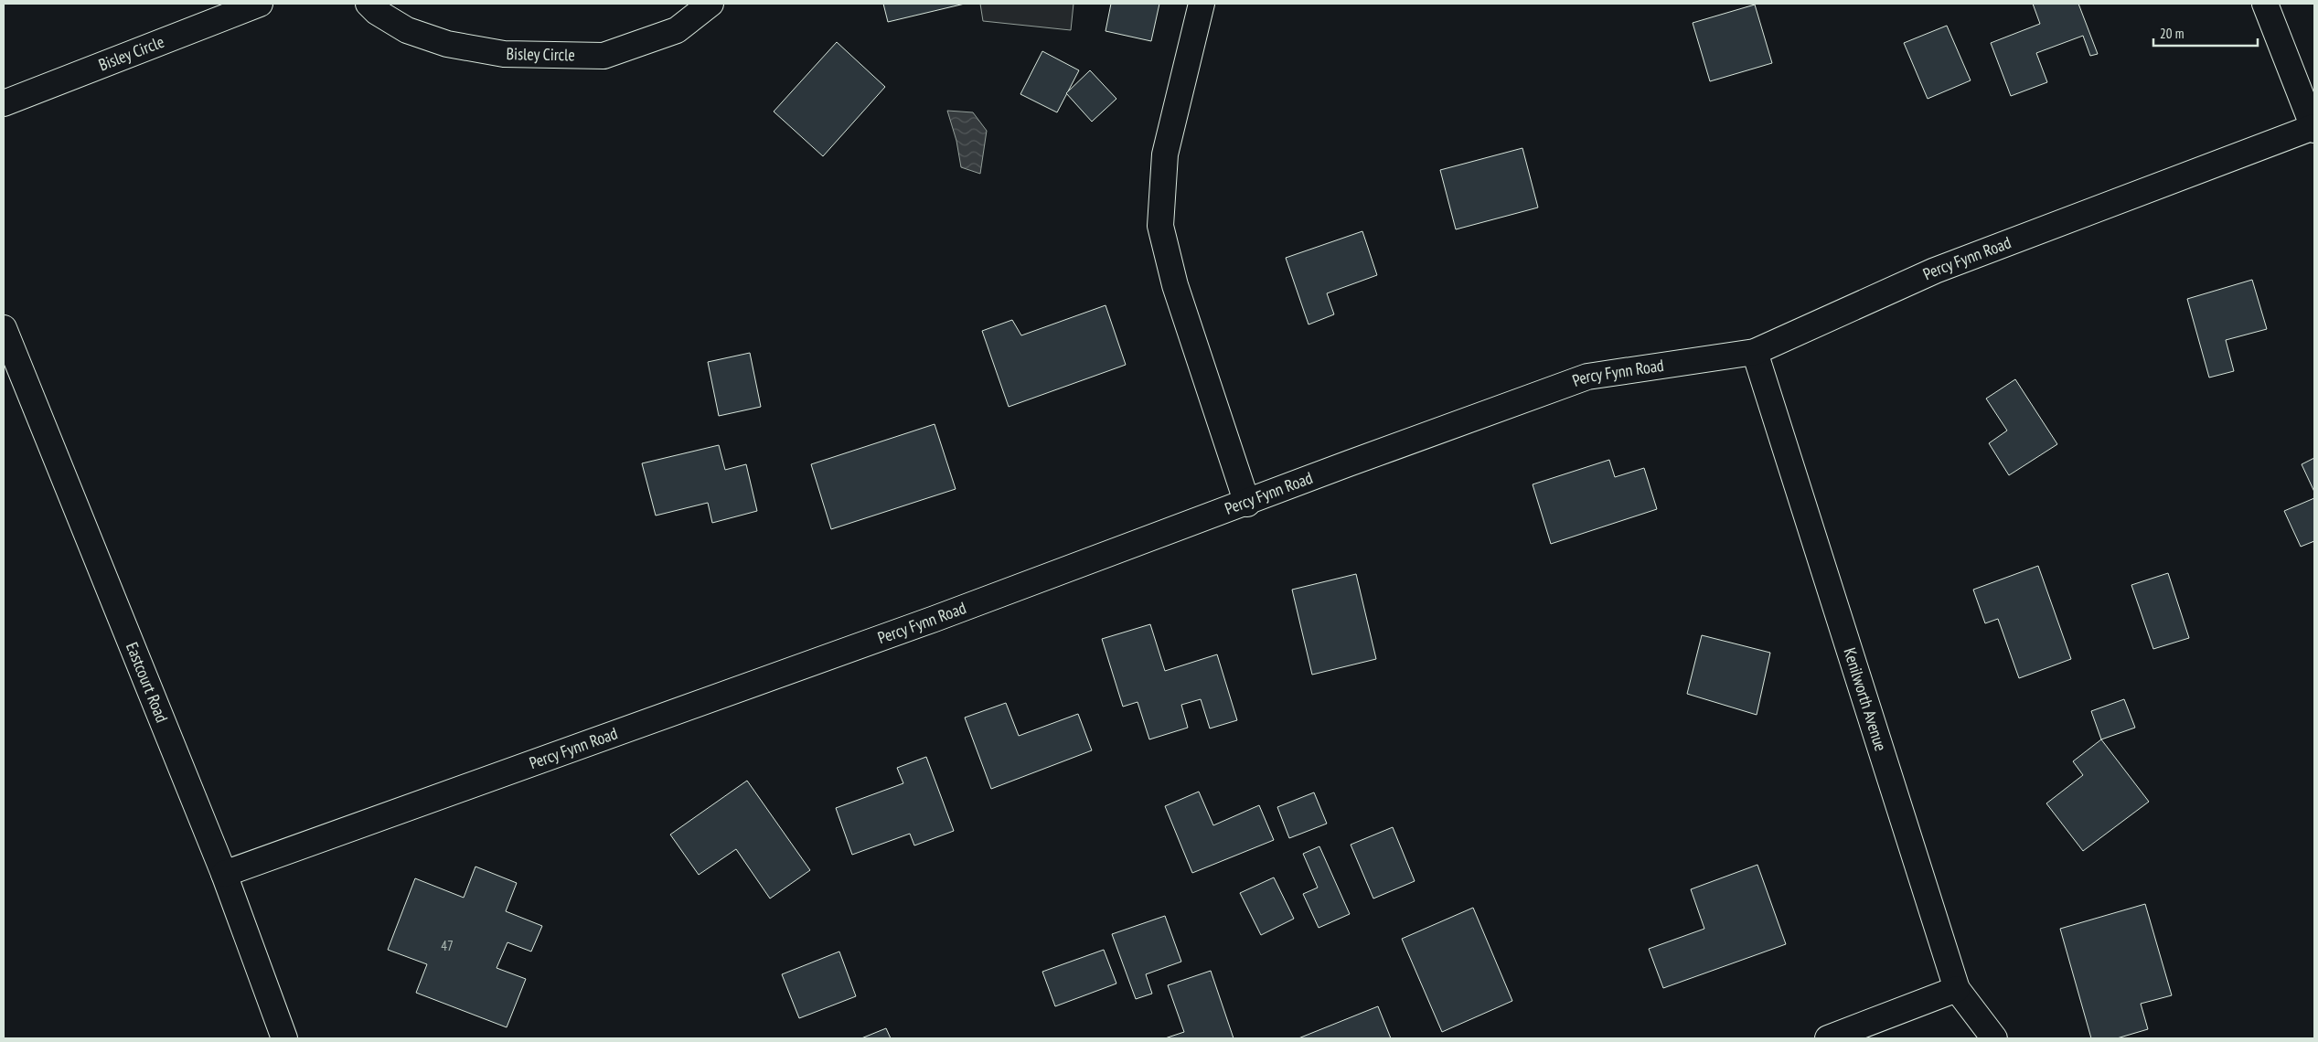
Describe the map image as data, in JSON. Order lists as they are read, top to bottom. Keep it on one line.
{"streets":{"street":["Bisley Circle","Percy Fynn Road","Eastcourt Road","Kenilworth Avenue"]},"crossings":[["Percy Fynn Road","Eastcourt Road"],["Percy Fynn Road","Kenilworth Avenue"]],"house_numbers":["47"],"scale_bar":"20 m"}
